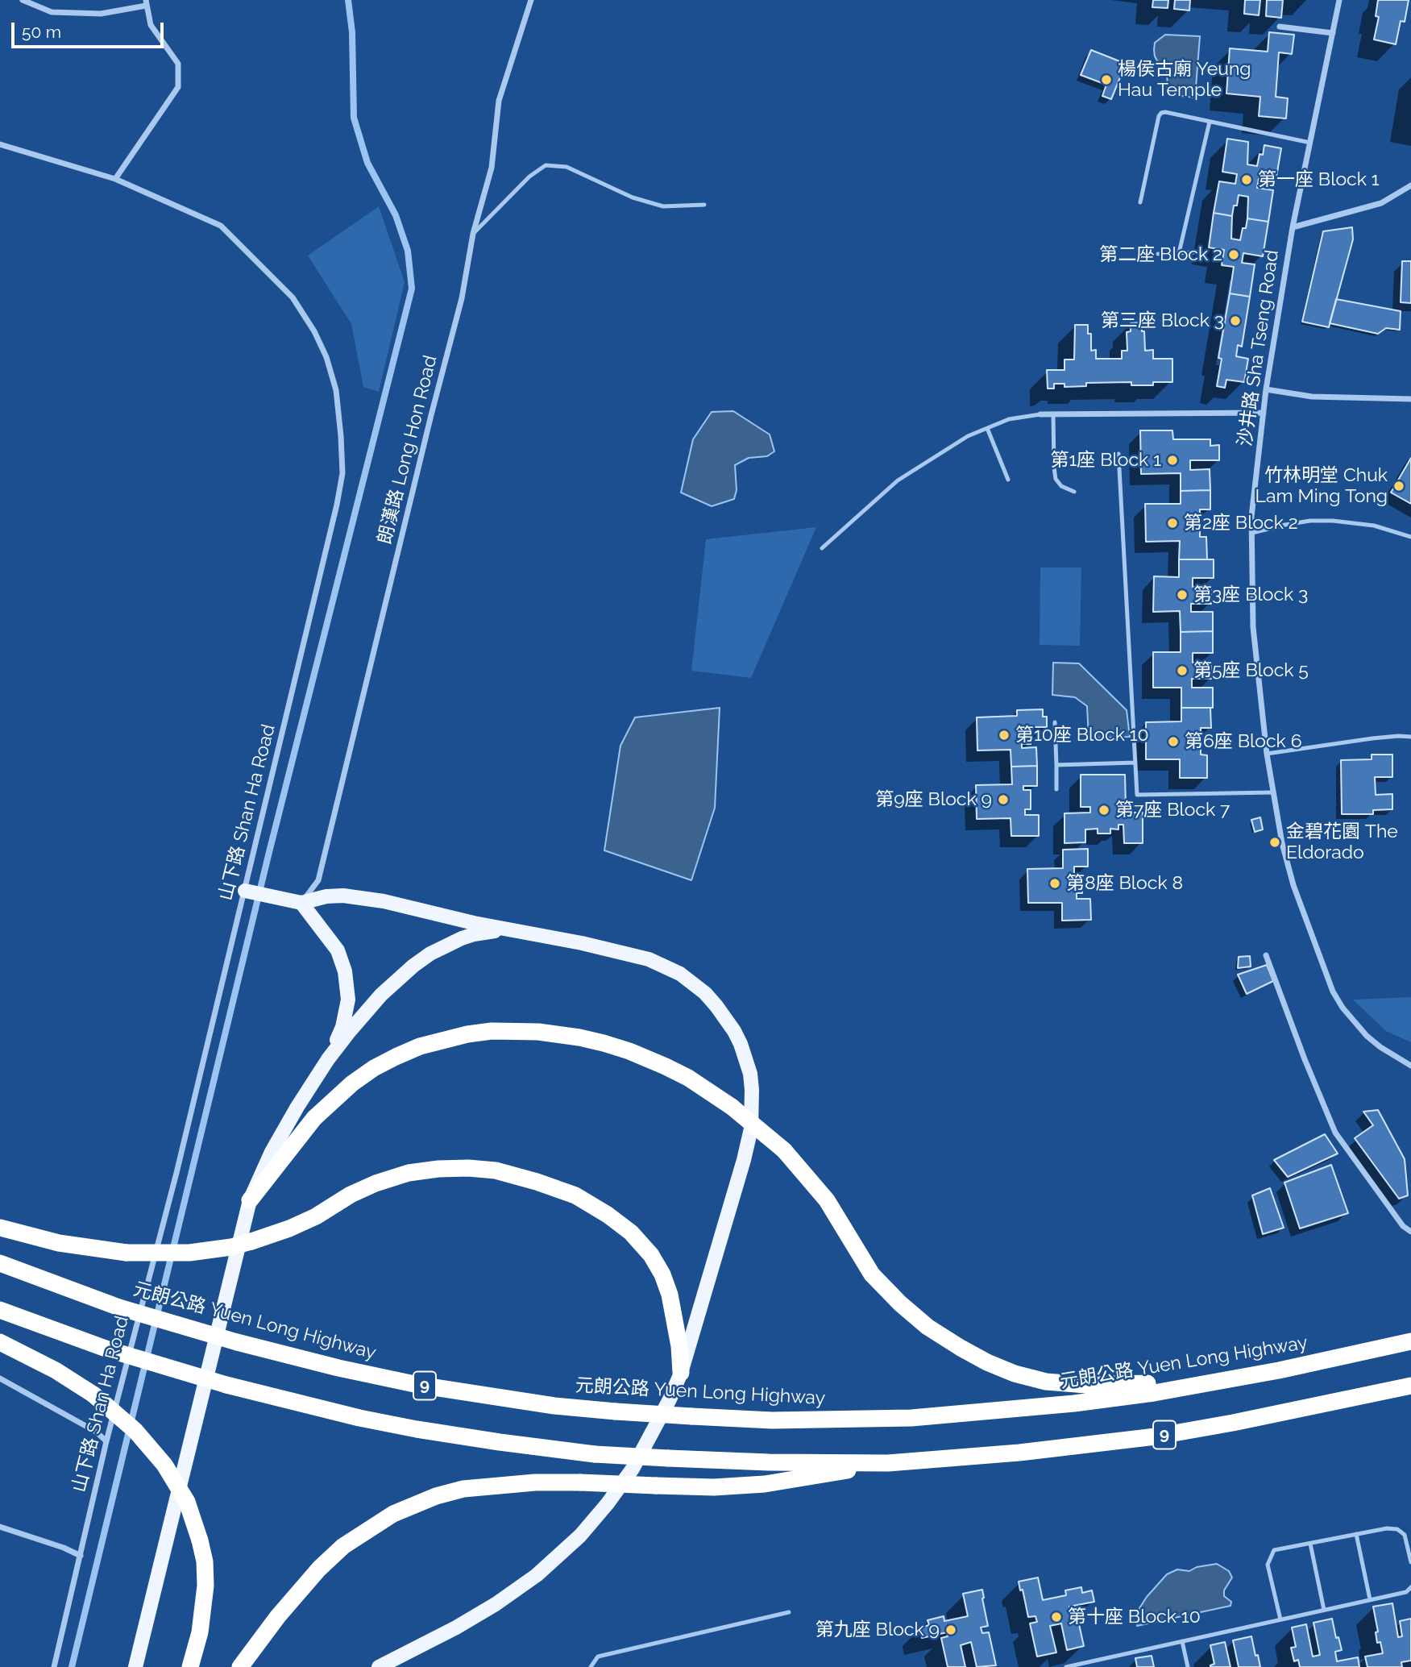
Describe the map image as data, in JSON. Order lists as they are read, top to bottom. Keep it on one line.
{"streets":{"highway":["元朗公路 Yuen Long Highway","9"],"street":["沙井路 Sha Tseng Road","朗漢路 Long Hon Road","山下路 Shan Ha Road"]},"places":["楊侯古廟 Yeung Hau Temple","第一座 Block 1","第二座 Block 2","第三座 Block 3","第1座 Block 1","竹林明堂 Chuk Lam Ming Tong","第2座 Block 2","第3座 Block 3","第5座 Block 5","第10座 Block 10","第6座 Block 6","第9座 Block 9","第7座 Block 7","金碧花園 The Eldorado","第8座 Block 8","第十座 Block 10","第九座 Block 9"],"scale_bar":"50 m"}
